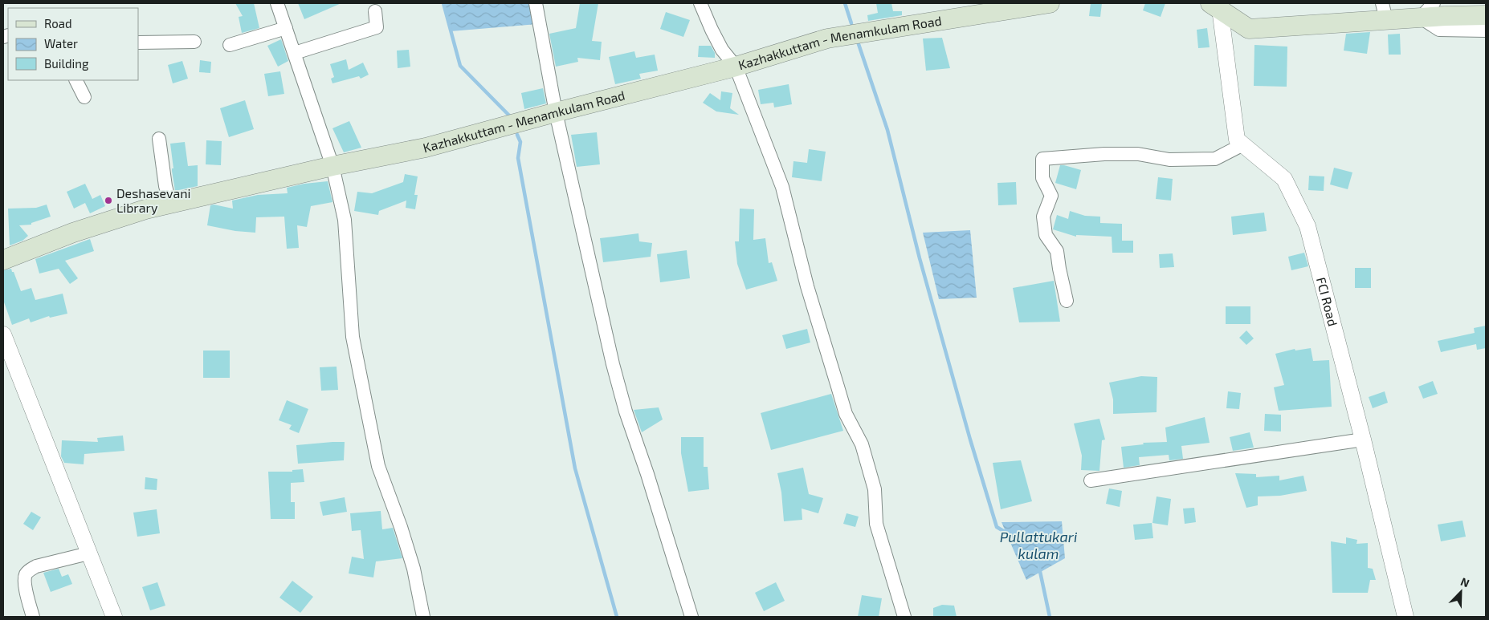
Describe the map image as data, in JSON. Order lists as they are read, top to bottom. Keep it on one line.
{"streets":{"main road":["Kazhakkuttam - Menamkulam Road"],"street":["FCI Road"]},"water":["Pullattukari kulam"],"places":["Deshasevani Library"],"legend":["Road","Water","Building"],"north":"top right"}
